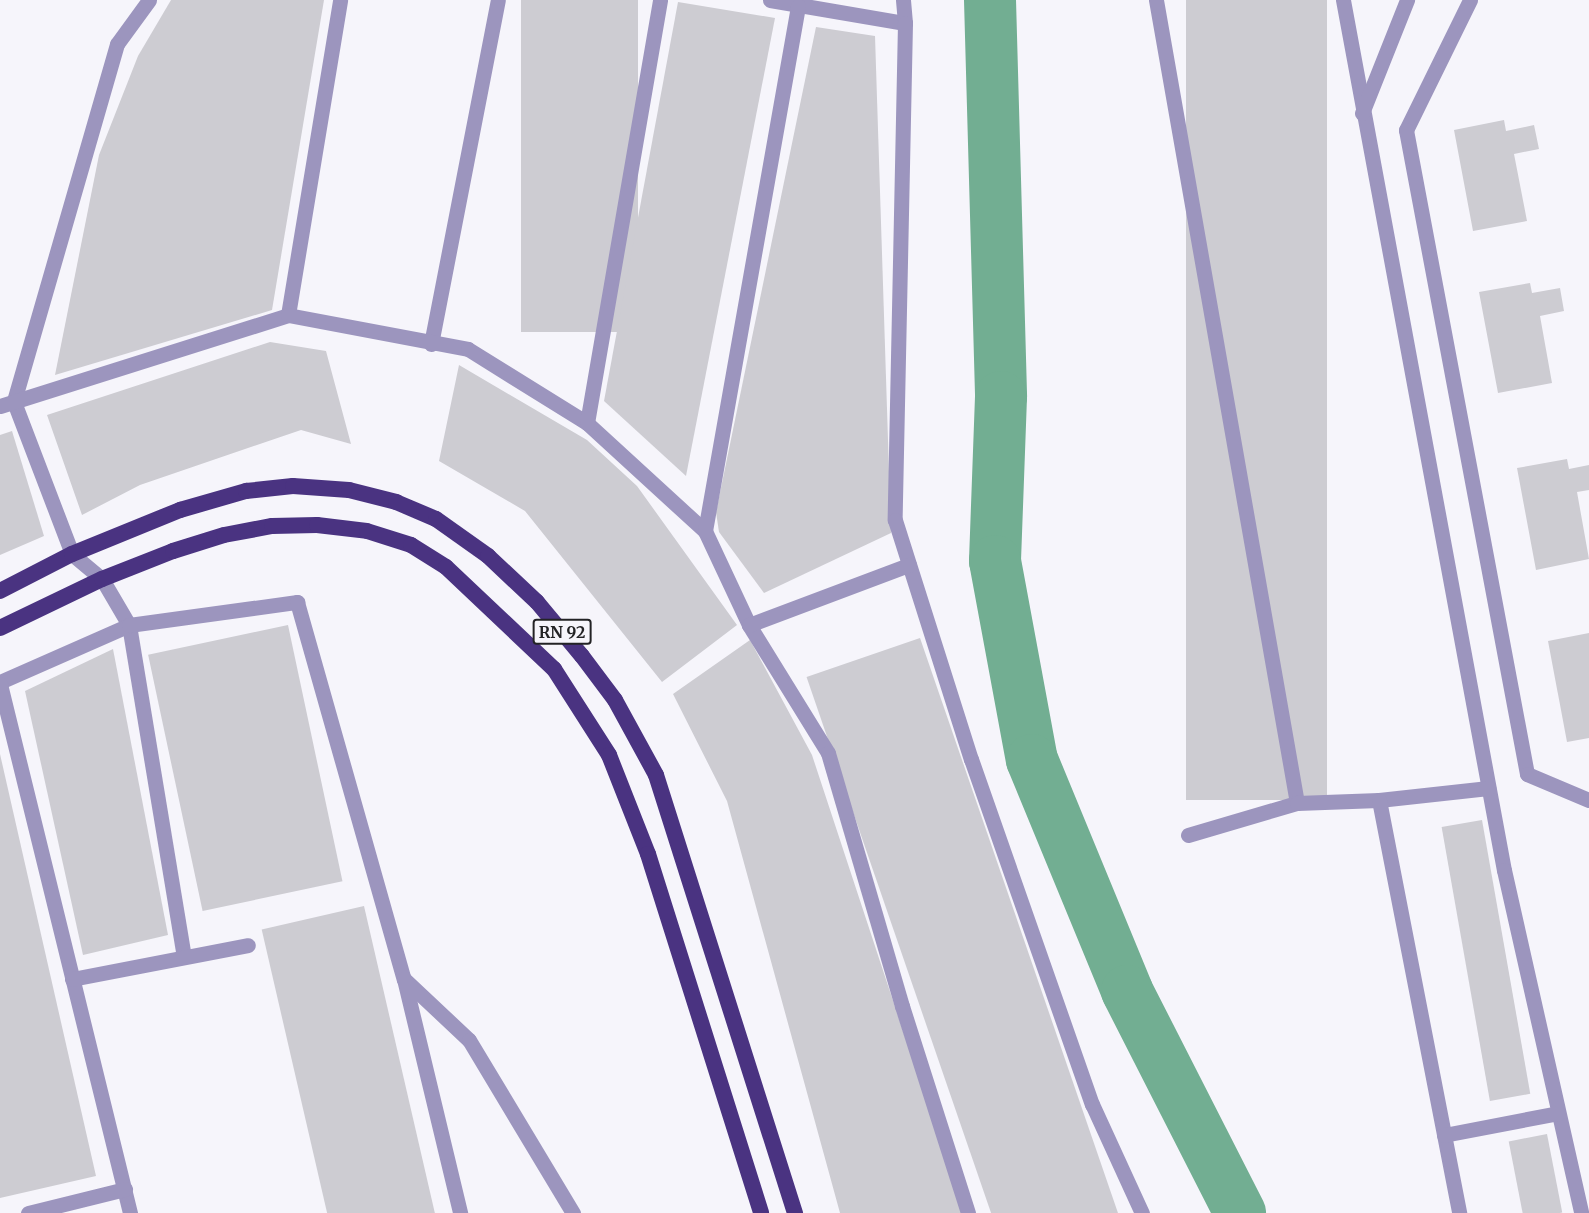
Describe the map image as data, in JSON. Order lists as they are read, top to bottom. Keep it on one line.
{"streets":{"highway":["RN 92"]}}
